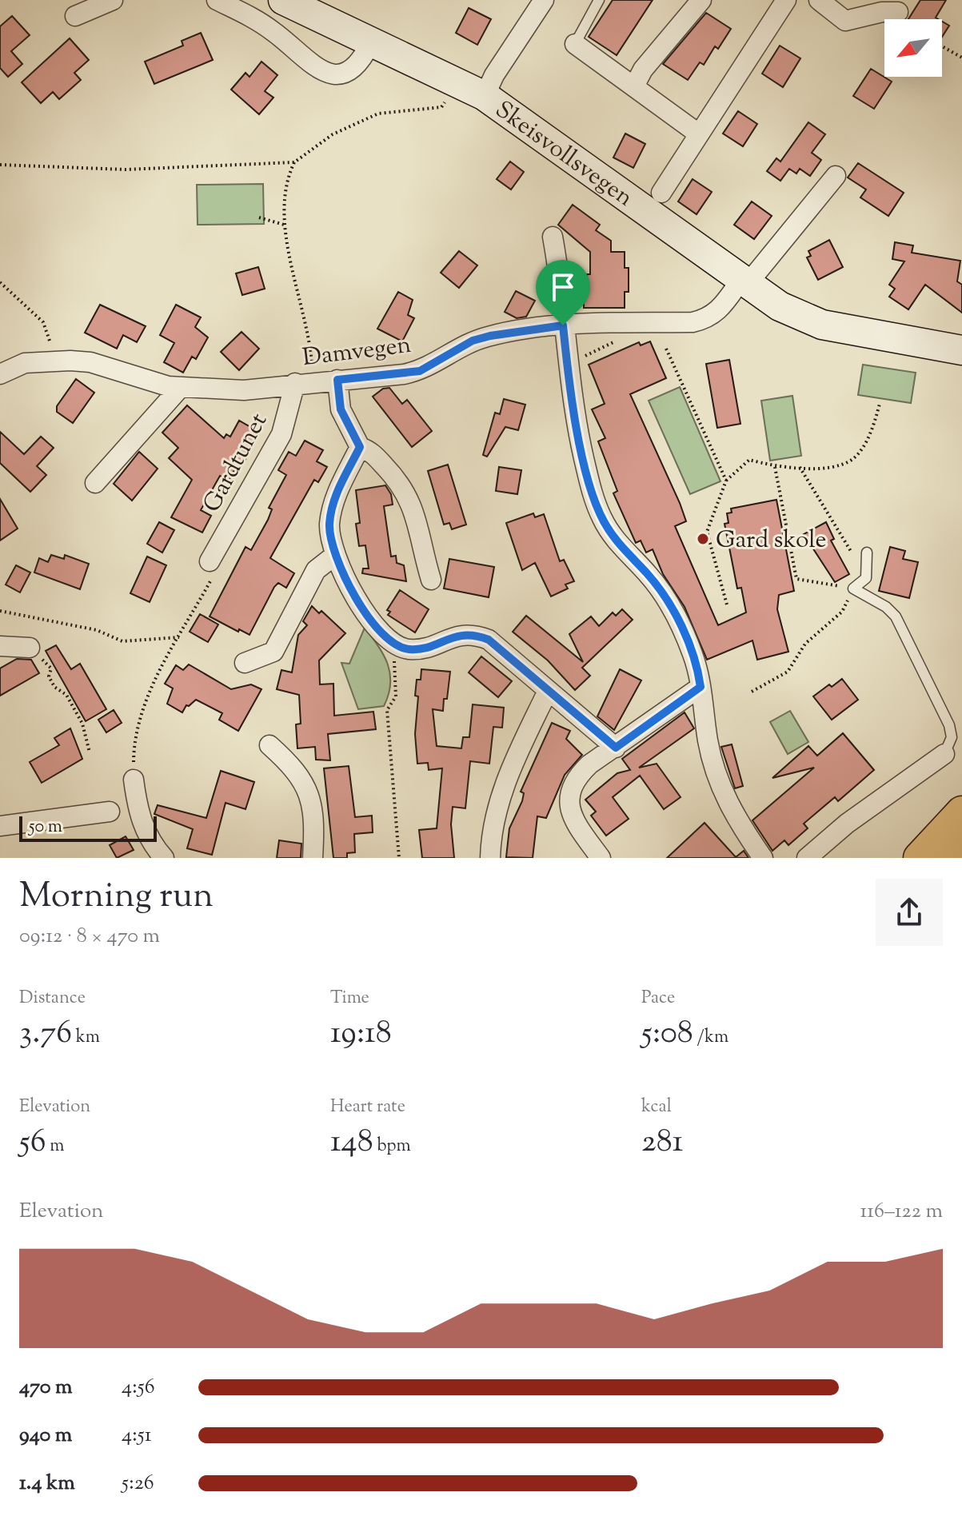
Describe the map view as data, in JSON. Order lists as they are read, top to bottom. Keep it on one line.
{"streets":{"main road":["Skeisvollsvegen"],"street":["Damvegen","Gardtunet"]},"crossings":[["Skeisvollsvegen","Damvegen"],["Damvegen","Gardtunet"]],"places":["Gard skole"],"scale_bar":"50 m","north":"bottom left","page":{"scale":"50 m","heading":["Morning run","09:12 · 8 × 470 m"],"stats":[["Distance","3.76 km"],["Time","19:18"],["Pace","5:08 /km"],["Elevation","56 m"],["Heart rate","148 bpm"],["kcal","281"]],"chart":["Elevation","116–122 m"],"list":[{"name":"470 m","note":"4:56"},{"name":"940 m","note":"4:51"},{"name":"1.4 km","note":"5:26"}]}}
